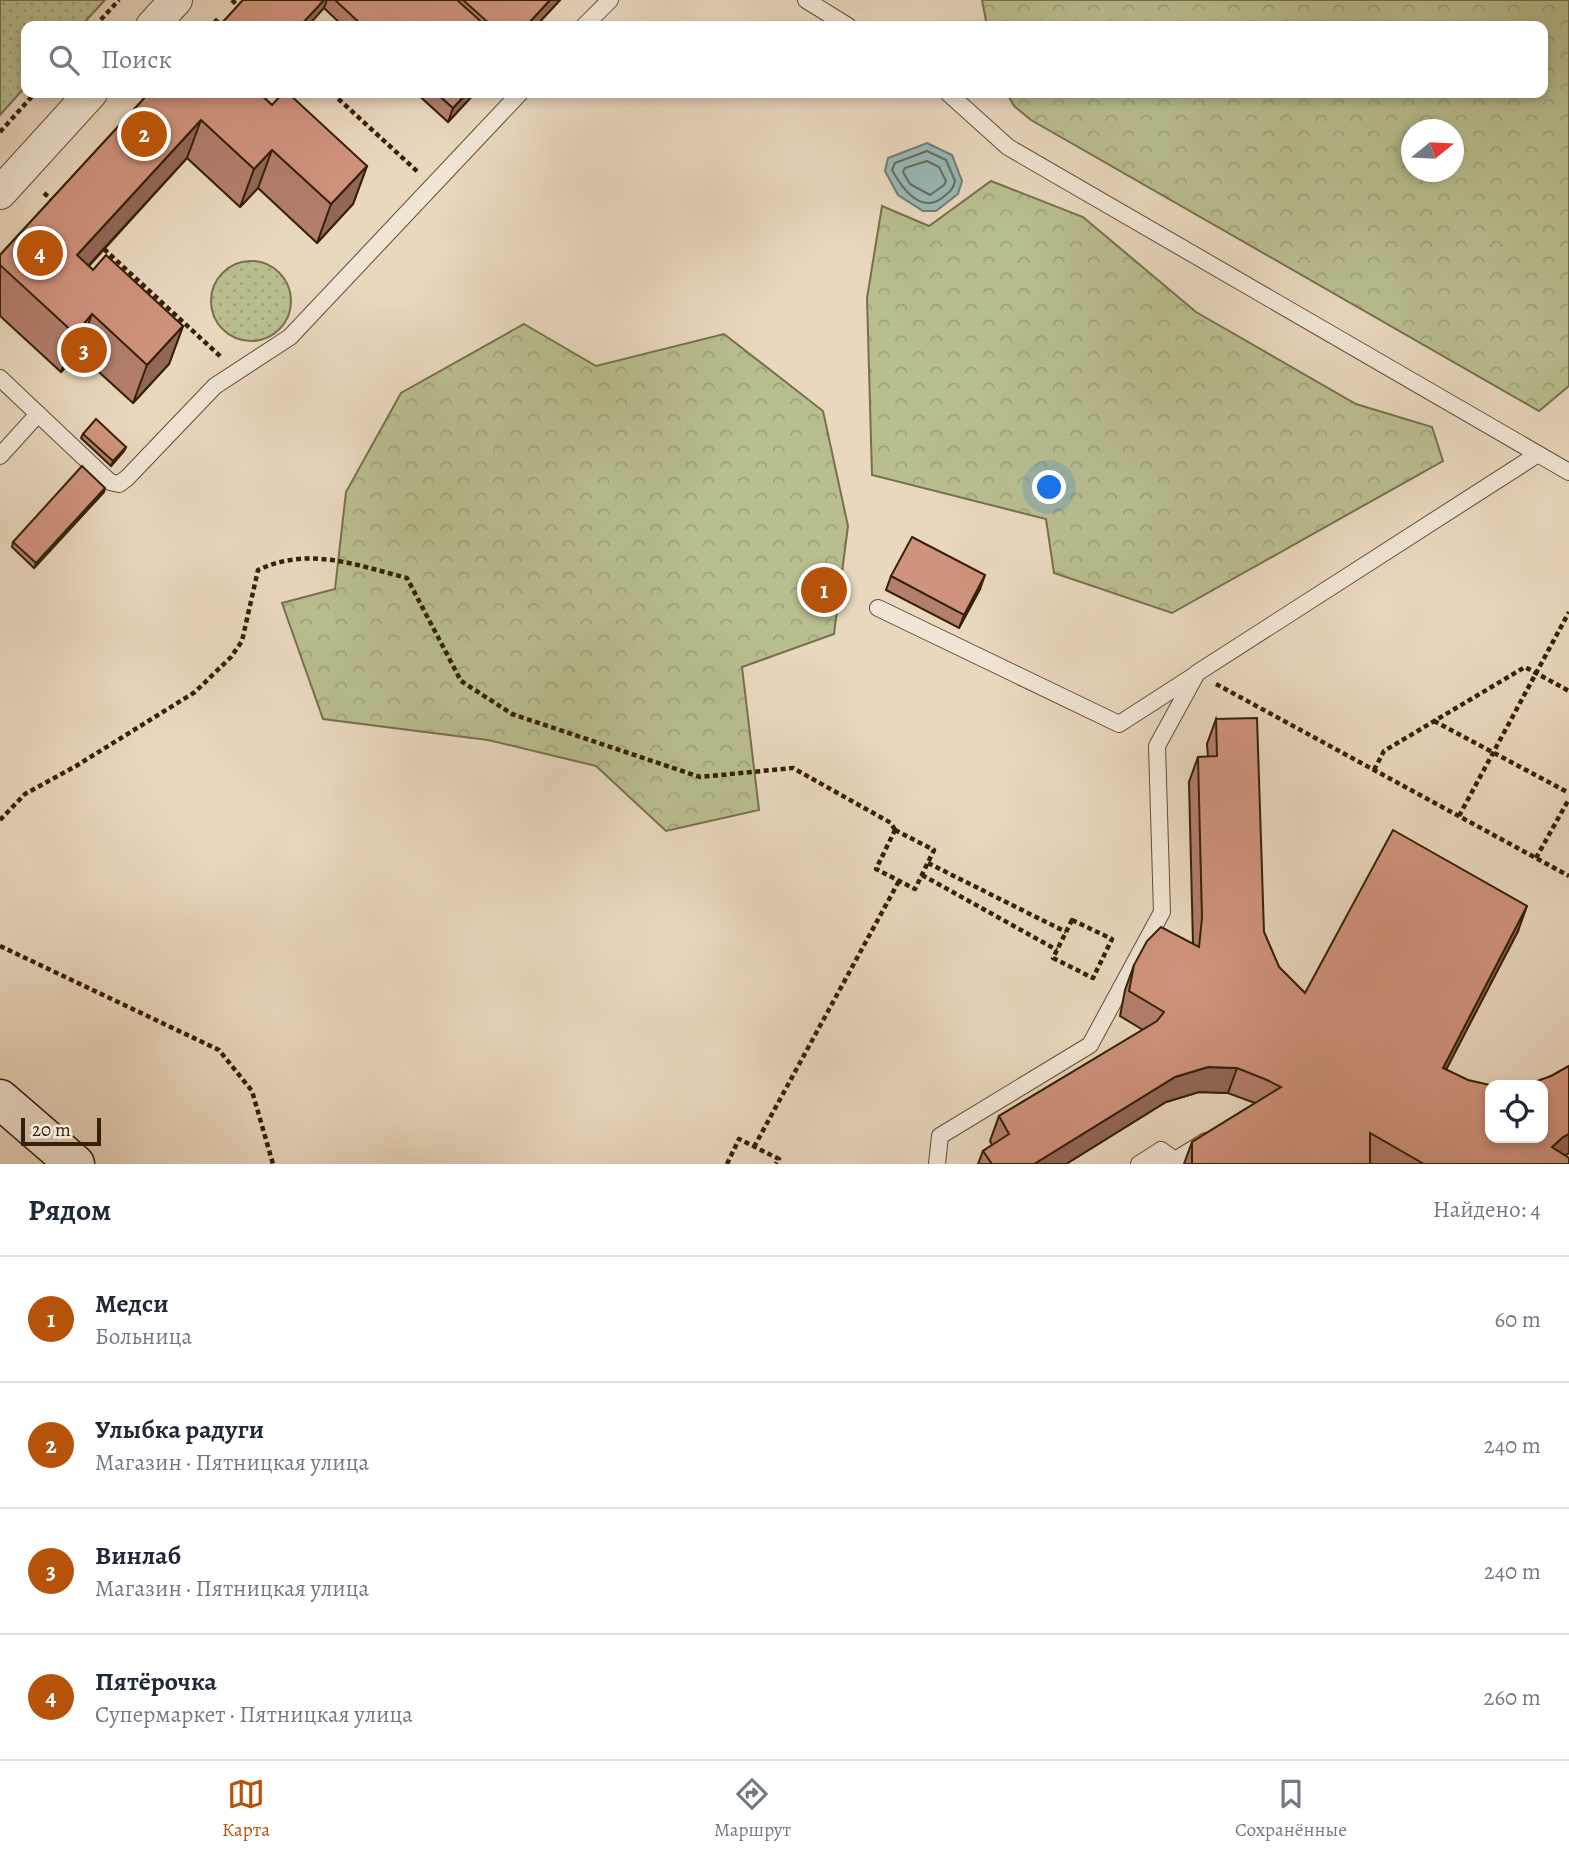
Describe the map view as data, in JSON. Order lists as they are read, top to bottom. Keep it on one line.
{"scale_bar":"20 m","north":"right","page":{"search":"Поиск","pins":["2","4","3","1"],"scale":"20 m","heading":["Рядом","Найдено: 4"],"list":[{"mark":"1","name":"Медси","note":"Больница","value":"60 m"},{"mark":"2","name":"Улыбка радуги","note":"Магазин · Пятницкая улица","value":"240 m"},{"mark":"3","name":"Винлаб","note":"Магазин · Пятницкая улица","value":"240 m"},{"mark":"4","name":"Пятёрочка","note":"Супермаркет · Пятницкая улица","value":"260 m"}],"nav":["Карта","Маршрут","Сохранённые"]}}
